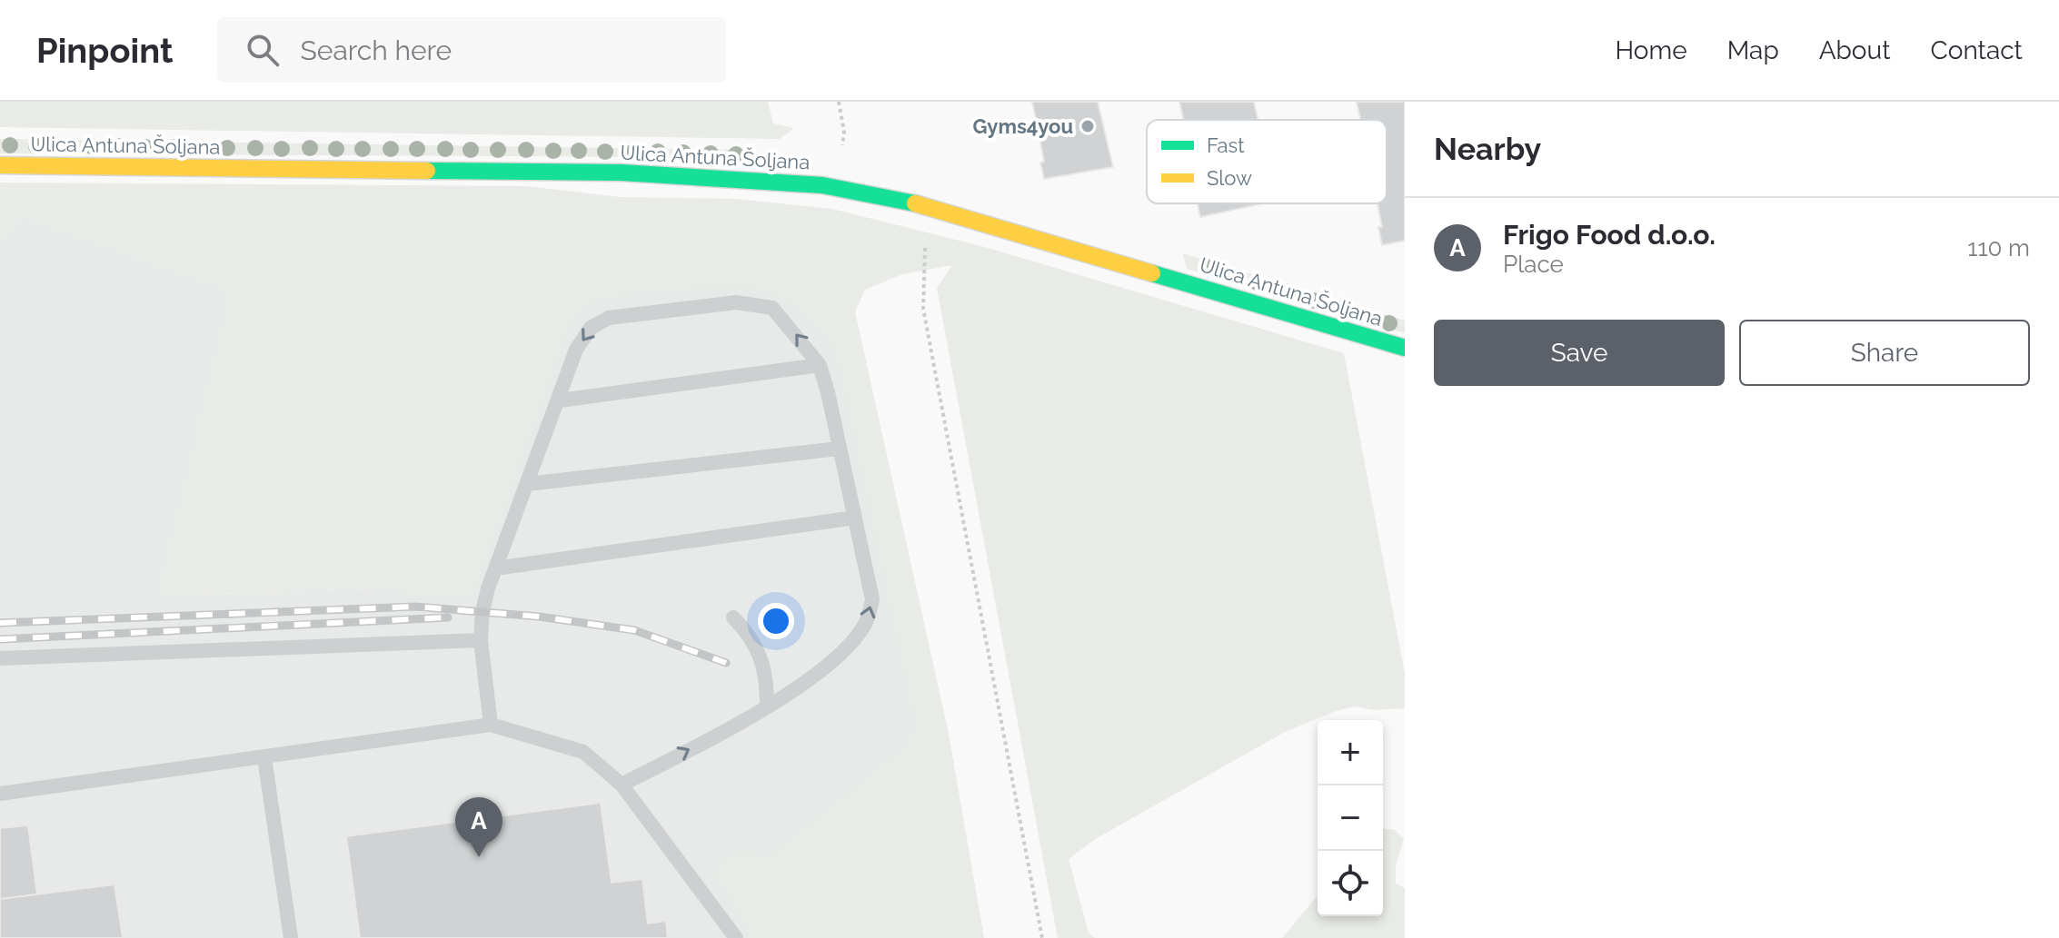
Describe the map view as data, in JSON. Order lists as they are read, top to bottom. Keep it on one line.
{"streets":{"street":["Ulica Antuna Šoljana"]},"places":["Gyms4you"],"legend":["Fast","Slow"],"page":{"header":"Pinpoint","search":"Search here","nav":["Home","Map","About","Contact"],"heading":"Nearby","list":[{"mark":"A","name":"Frigo Food d.o.o.","note":"Place","value":"110 m"}],"buttons":["Save","Share"],"map_buttons":["+","−"],"pins":"A"}}
